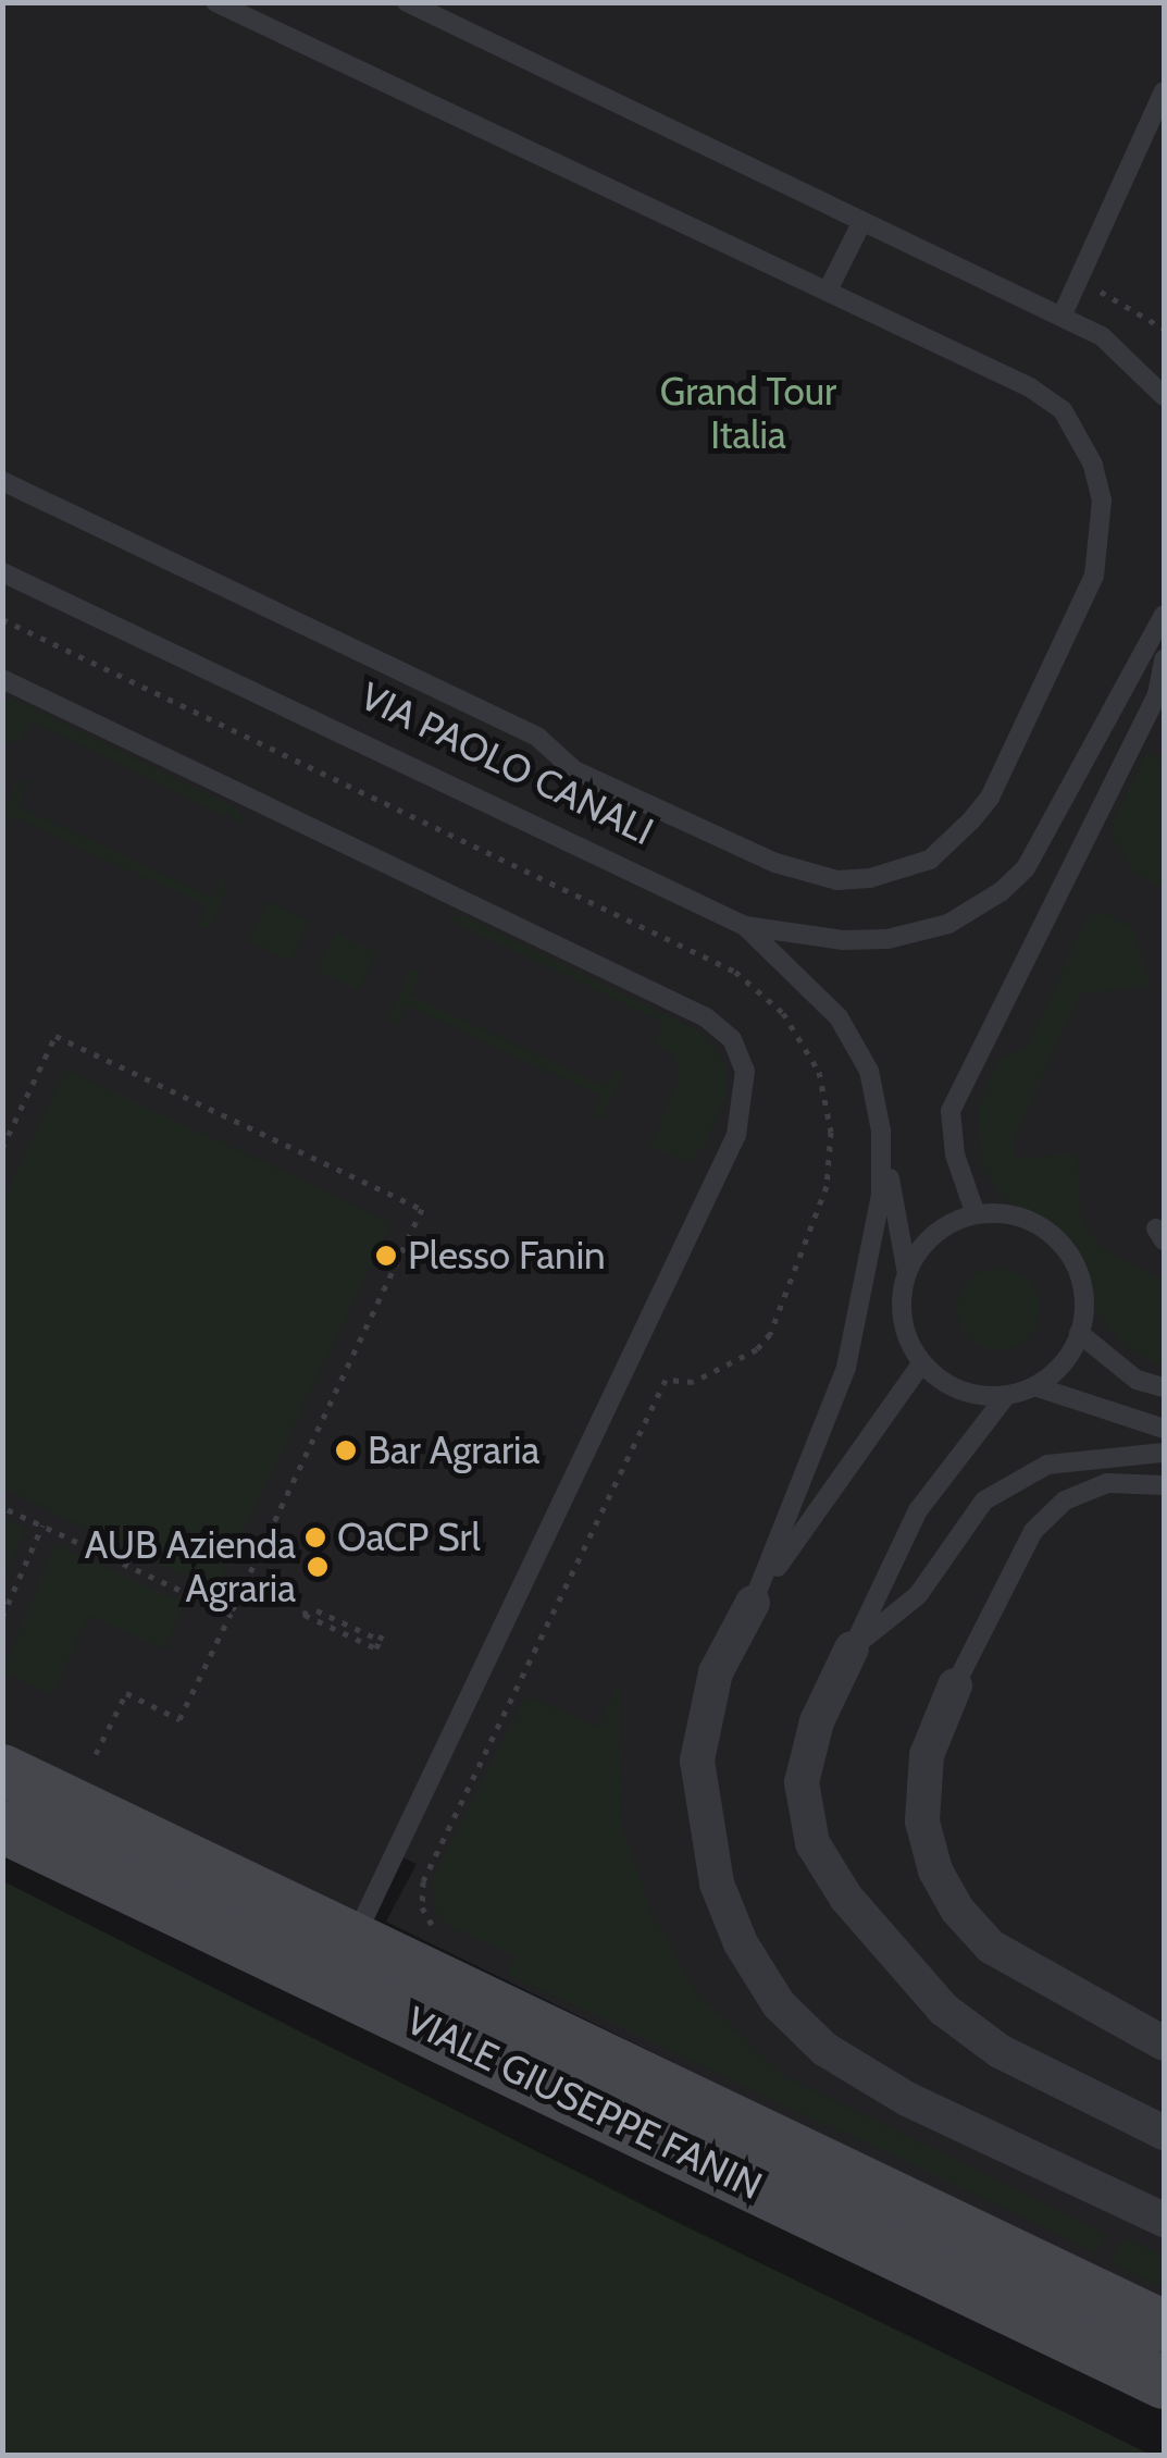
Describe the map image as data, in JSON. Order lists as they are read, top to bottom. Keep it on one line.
{"streets":{"main road":["VIALE GIUSEPPE FANIN"],"street":["VIA PAOLO CANALI"]},"parks":["Grand Tour Italia"],"places":["Plesso Fanin","Bar Agraria","OaCP Srl","AUB Azienda Agraria"]}
